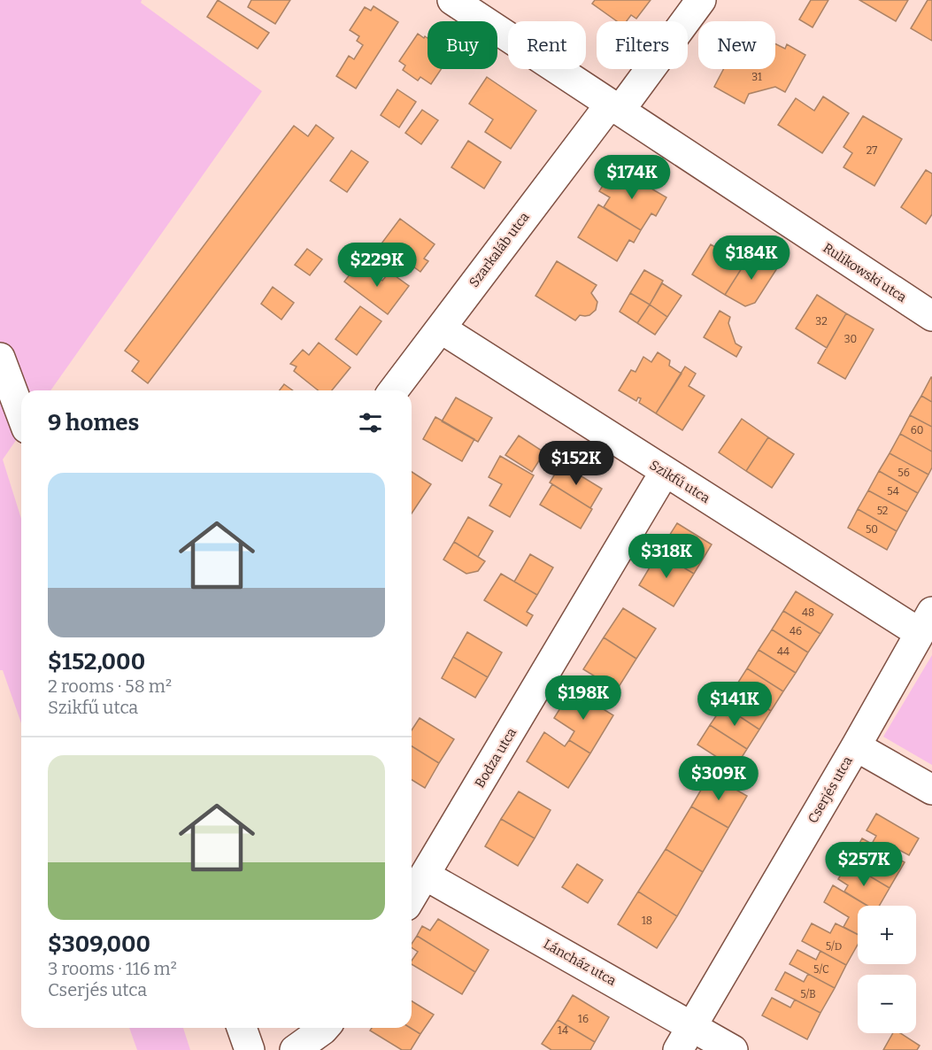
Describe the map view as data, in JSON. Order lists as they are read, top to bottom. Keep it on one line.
{"streets":{"street":["Szarkaláb utca","Rulikowski utca","Szikfű utca","Bodza utca","Cserjés utca","Láncház utca"]},"crossings":[["Szarkaláb utca","Rulikowski utca"],["Szarkaláb utca","Szikfű utca"],["Szikfű utca","Bodza utca"],["Szikfű utca","Cserjés utca"],["Bodza utca","Láncház utca"],["Cserjés utca","Láncház utca"]],"house_numbers":["31","27","32","30","60","56","54","52","50","48","46","44","18","5/D","5/C","5/B","16","14"],"page":{"chip":["Buy","Rent","Filters","New"],"price":["$174K","$184K","$229K","$152K","$318K","$198K","$141K","$309K","$257K"],"heading":"9 homes","list":[{"name":"$152,000","note":"2 rooms · 58 m² · Szikfű utca"},{"name":"$309,000","note":"3 rooms · 116 m² · Cserjés utca"}],"map_buttons":["+","−"]}}
